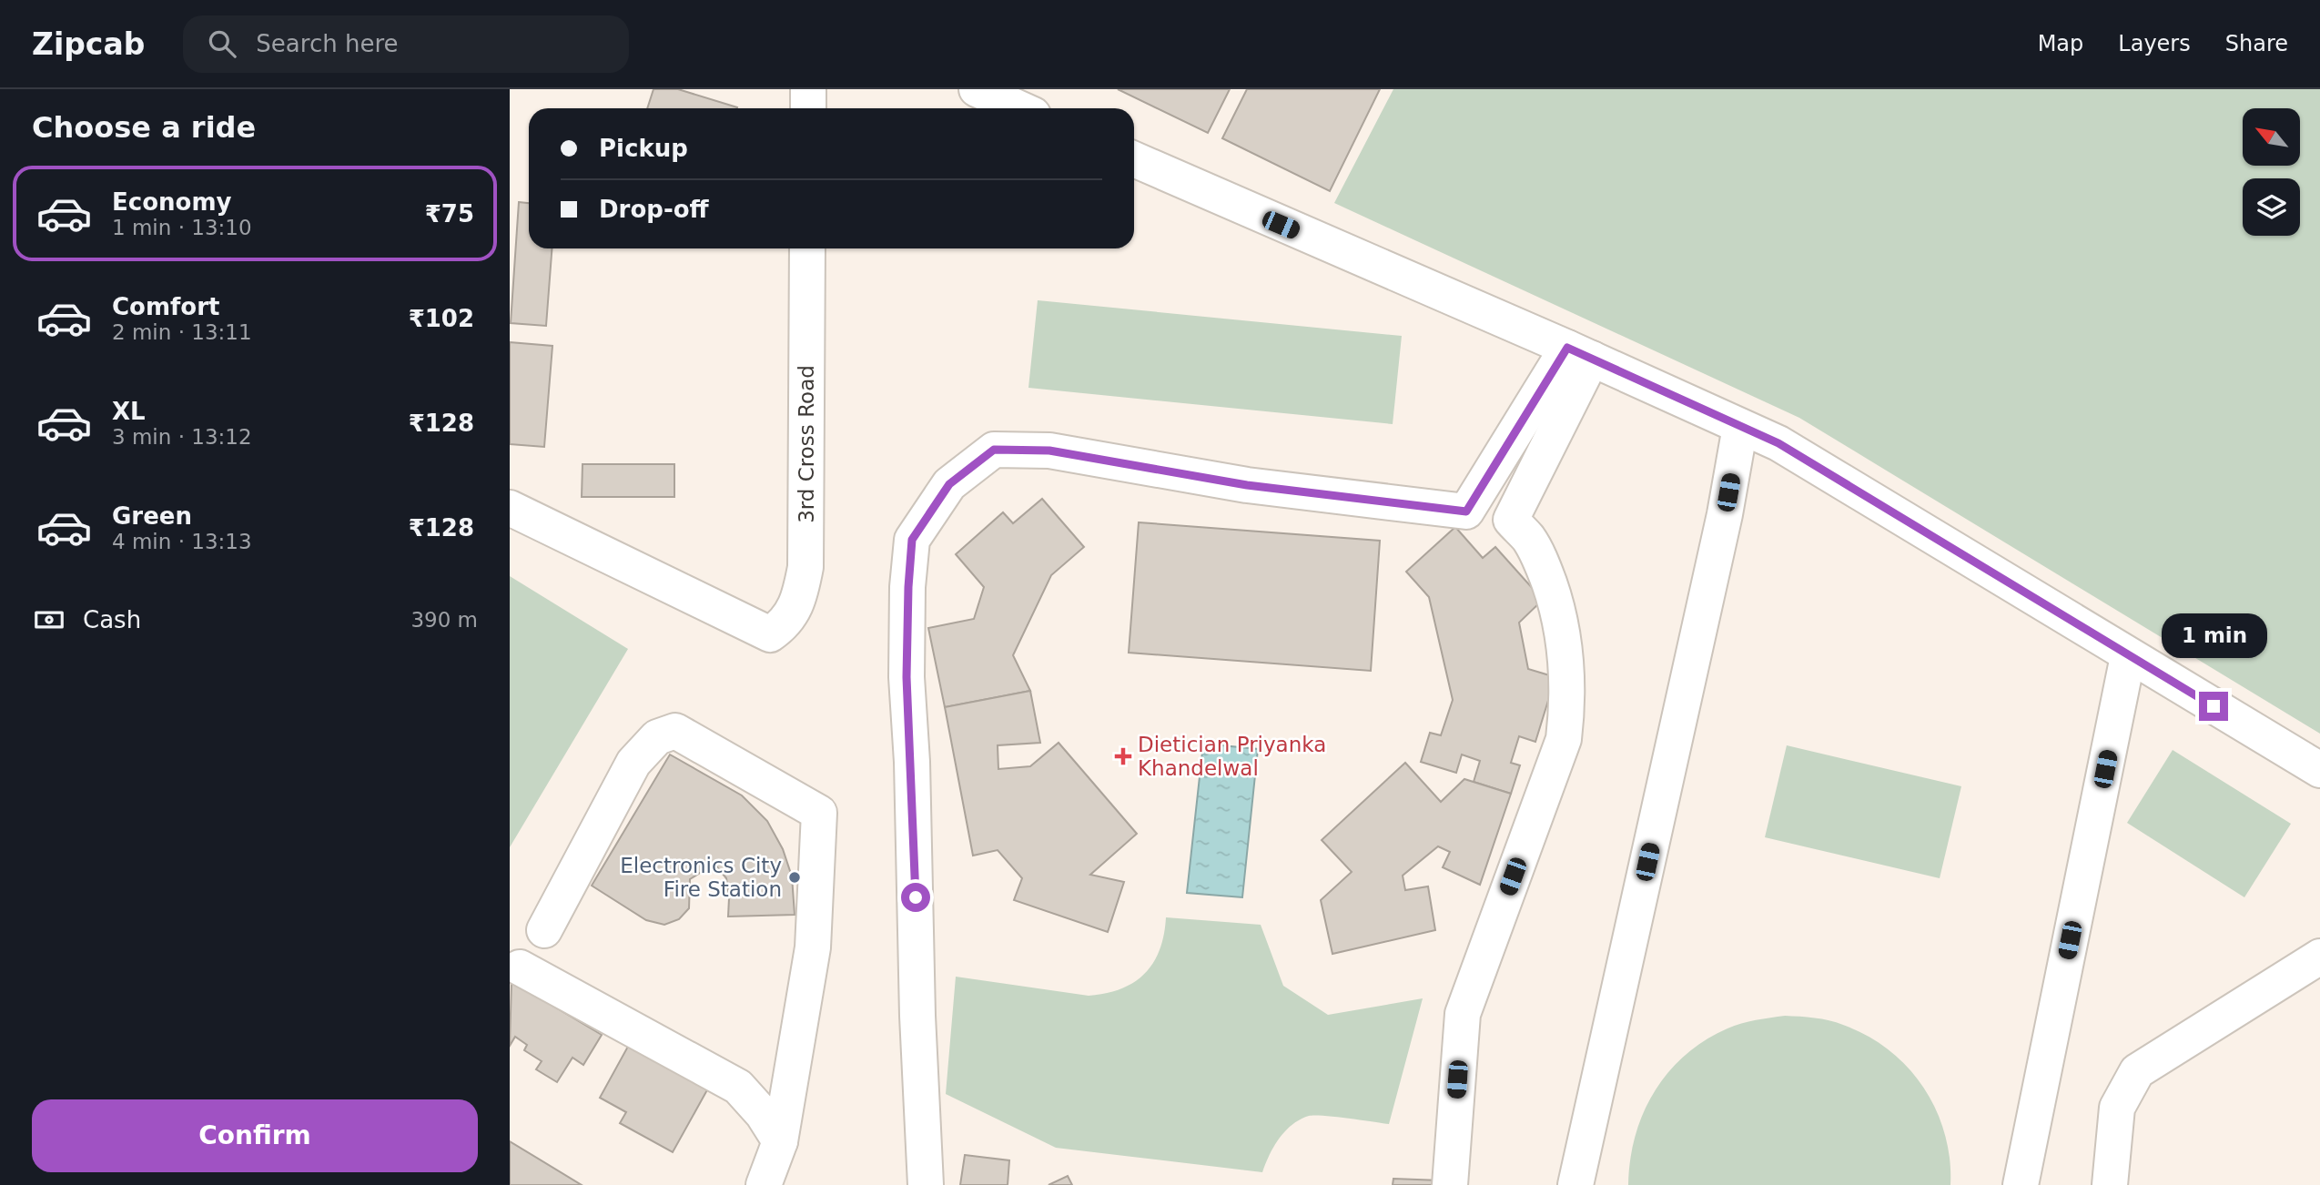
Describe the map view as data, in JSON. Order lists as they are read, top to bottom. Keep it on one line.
{"streets":{"street":["3rd Cross Road"]},"places":{"health":["Dietician Priyanka Khandelwal"],"other":["Electronics City Fire Station"]},"north":"top left","page":{"header":"Zipcab","search":"Search here","nav":["Map","Layers","Share"],"heading":"Choose a ride","banner":["Pickup","Drop-off"],"list":[{"name":"Economy","note":"1 min · 13:10","value":"₹75"},{"name":"Comfort","note":"2 min · 13:11","value":"₹102"},{"name":"XL","note":"3 min · 13:12","value":"₹128"},{"name":"Green","note":"4 min · 13:13","value":"₹128"}],"pay":["Cash","390 m"],"bubble":"1 min","buttons":"Confirm"}}
